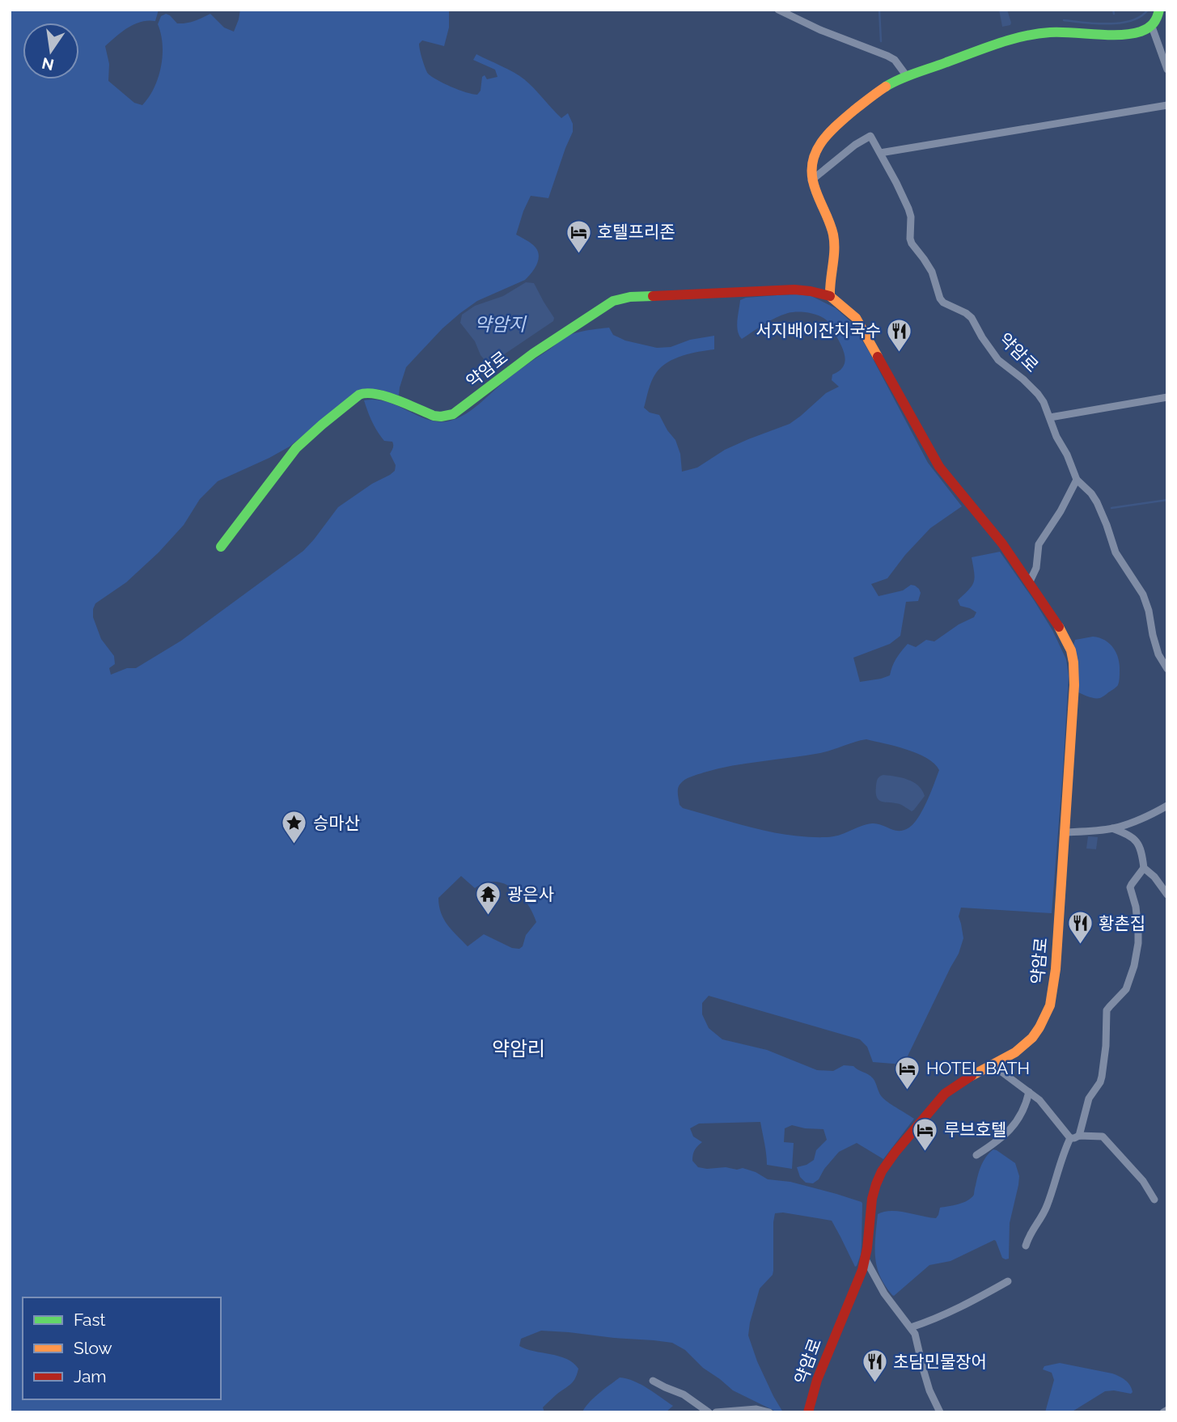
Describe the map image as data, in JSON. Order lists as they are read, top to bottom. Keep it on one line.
{"streets":{"street":["약암로"]},"districts":["약암리"],"water":["약암지"],"places":{"hotel":["호텔프리존","HOTEL BATH","루브호텔"],"restaurant":["서지배이잔치국수","황촌집","초담민물장어"],"place":["승마산"],"temple":["광은사"]},"legend":["Fast","Slow","Jam"],"north":"bottom"}
